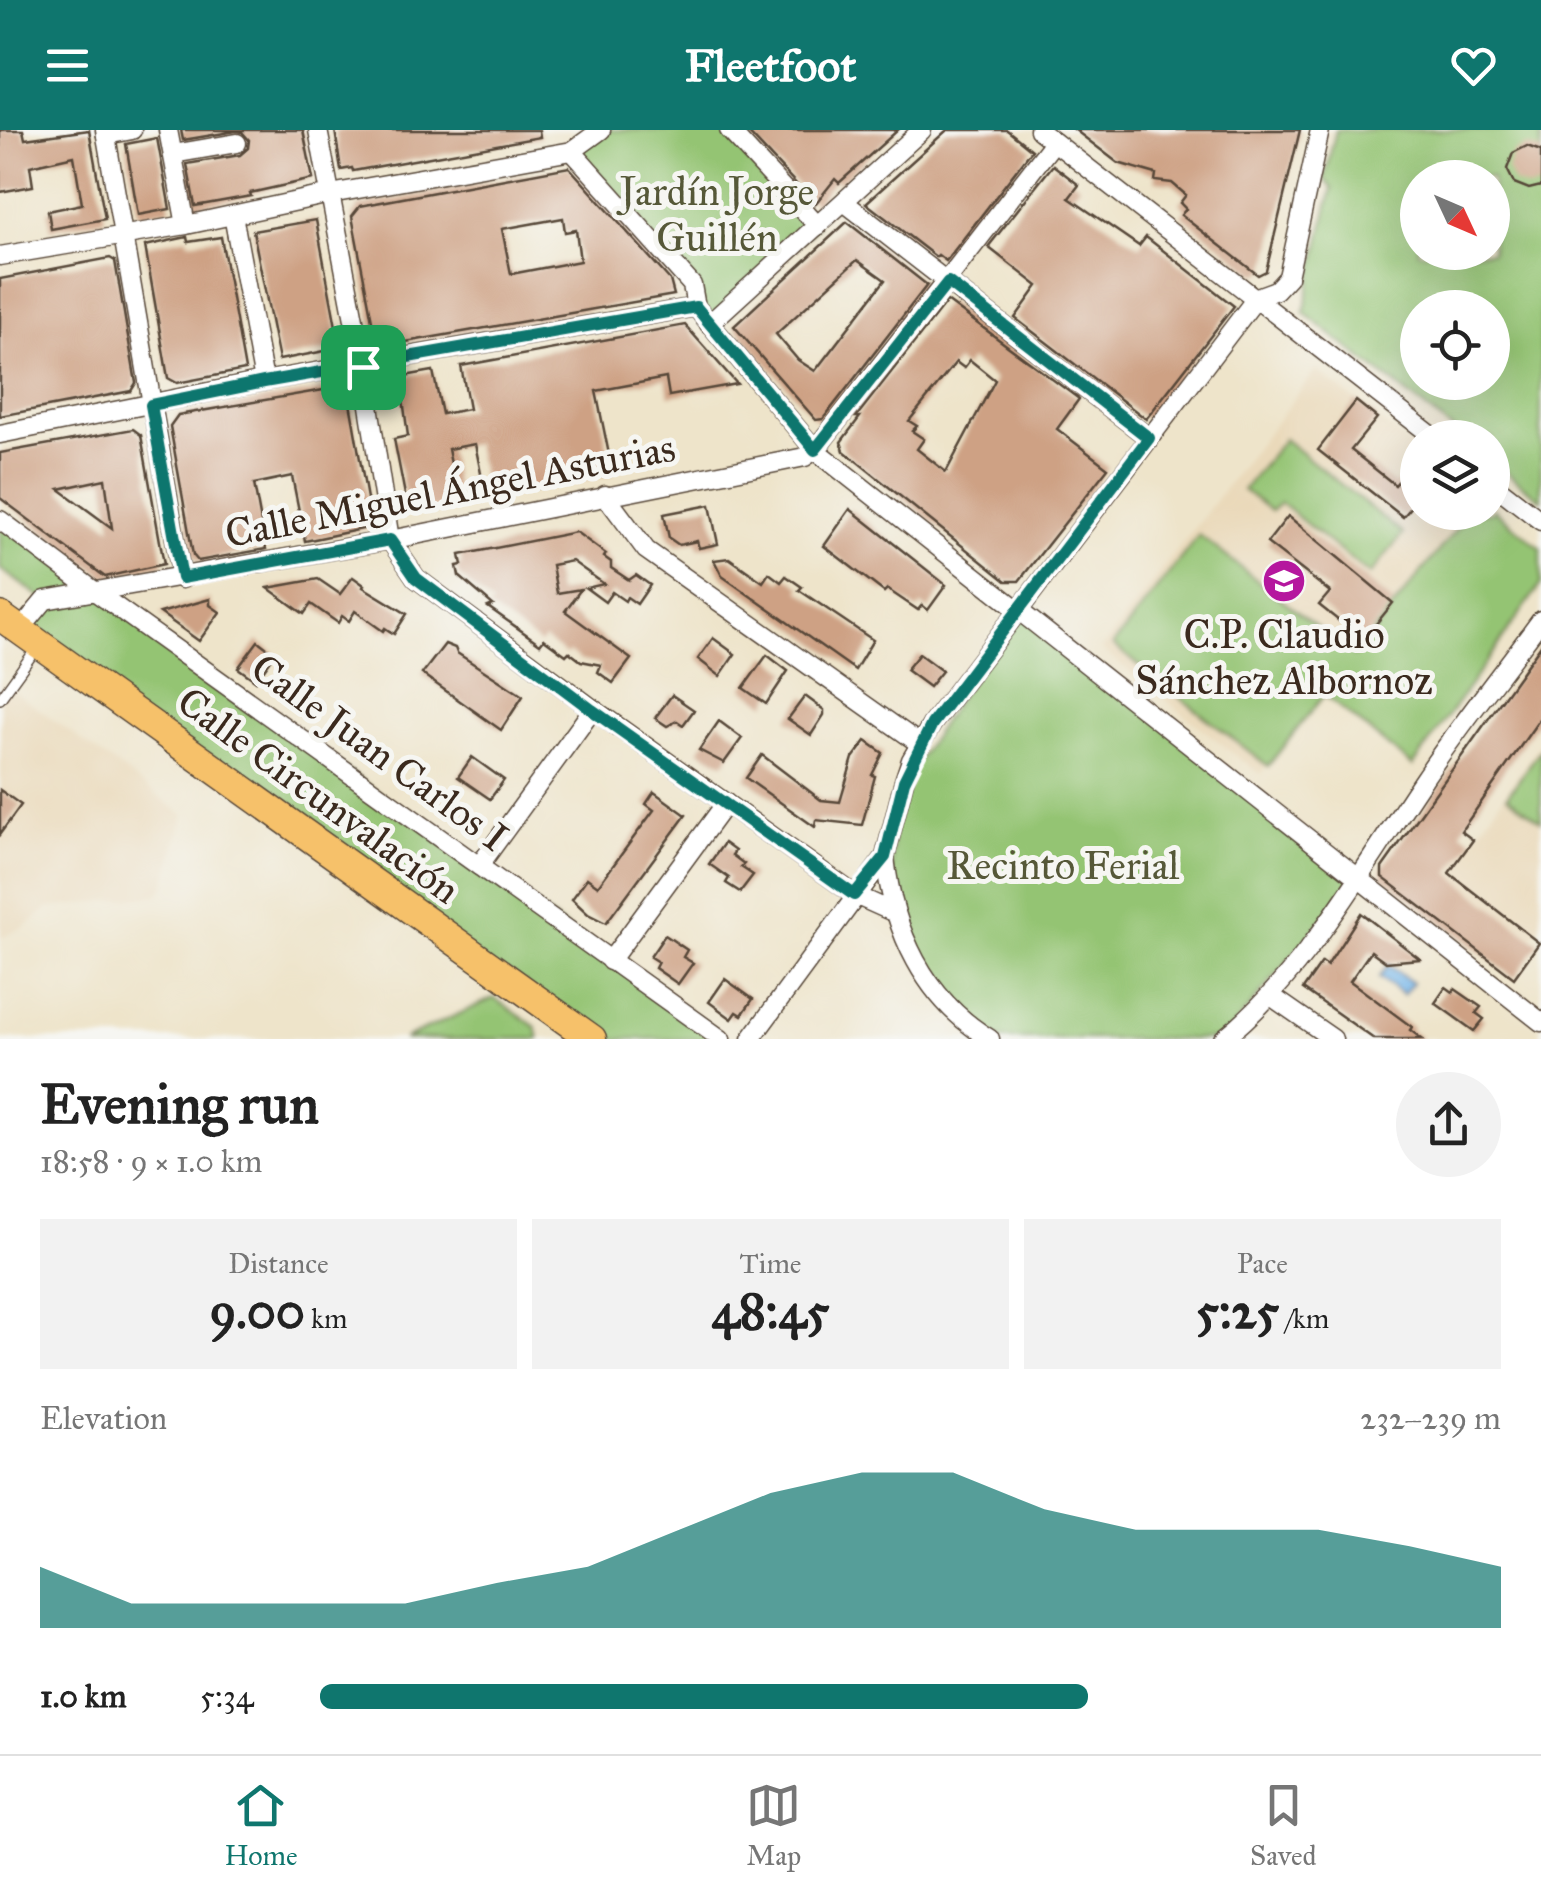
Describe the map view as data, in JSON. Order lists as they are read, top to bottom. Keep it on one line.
{"streets":{"main road":["Calle Circunvalación"],"street":["Calle Miguel Ángel Asturias","Calle Juan Carlos I"]},"crossings":[["Calle Miguel Ángel Asturias","Calle Juan Carlos I"],["Calle Miguel Ángel Asturias","Calle Circunvalación"]],"parks":["Jardín Jorge Guillén","Recinto Ferial"],"places":{"school or university":["C.P. Claudio Sánchez Albornoz"]},"north":"bottom right","page":{"header":"Fleetfoot","heading":["Evening run","18:58 · 9 × 1.0 km"],"stats":[["Distance","9.00 km"],["Time","48:45"],["Pace","5:25 /km"]],"chart":["Elevation","232–239 m"],"list":[{"name":"1.0 km","note":"5:34"}],"tabs":["Home","Map","Saved"]}}
